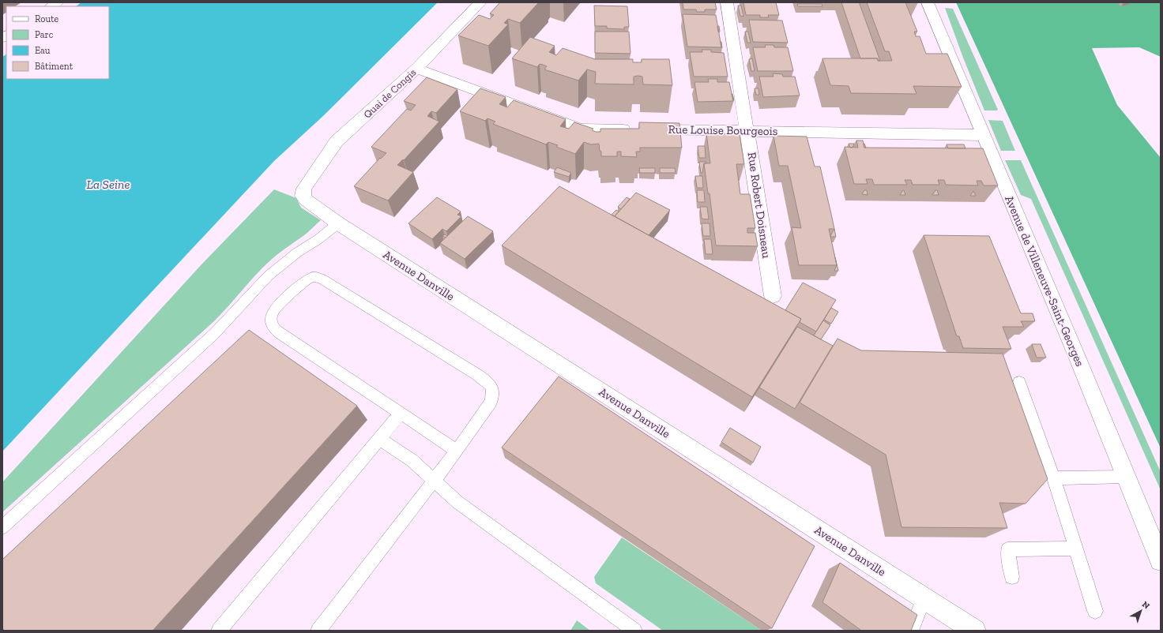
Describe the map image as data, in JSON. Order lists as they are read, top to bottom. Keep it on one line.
{"streets":{"street":["Quai de Congis","Rue Louise Bourgeois","Rue Robert Doisneau","Avenue Danville","Avenue de Villeneuve-Saint-Georges"]},"crossings":[["Quai de Congis","Rue Louise Bourgeois"],["Quai de Congis","Avenue Danville"],["Rue Louise Bourgeois","Rue Robert Doisneau"],["Rue Louise Bourgeois","Avenue de Villeneuve-Saint-Georges"]],"water":["La Seine"],"legend":["Route","Parc","Eau","Bâtiment"],"north":"top right"}
